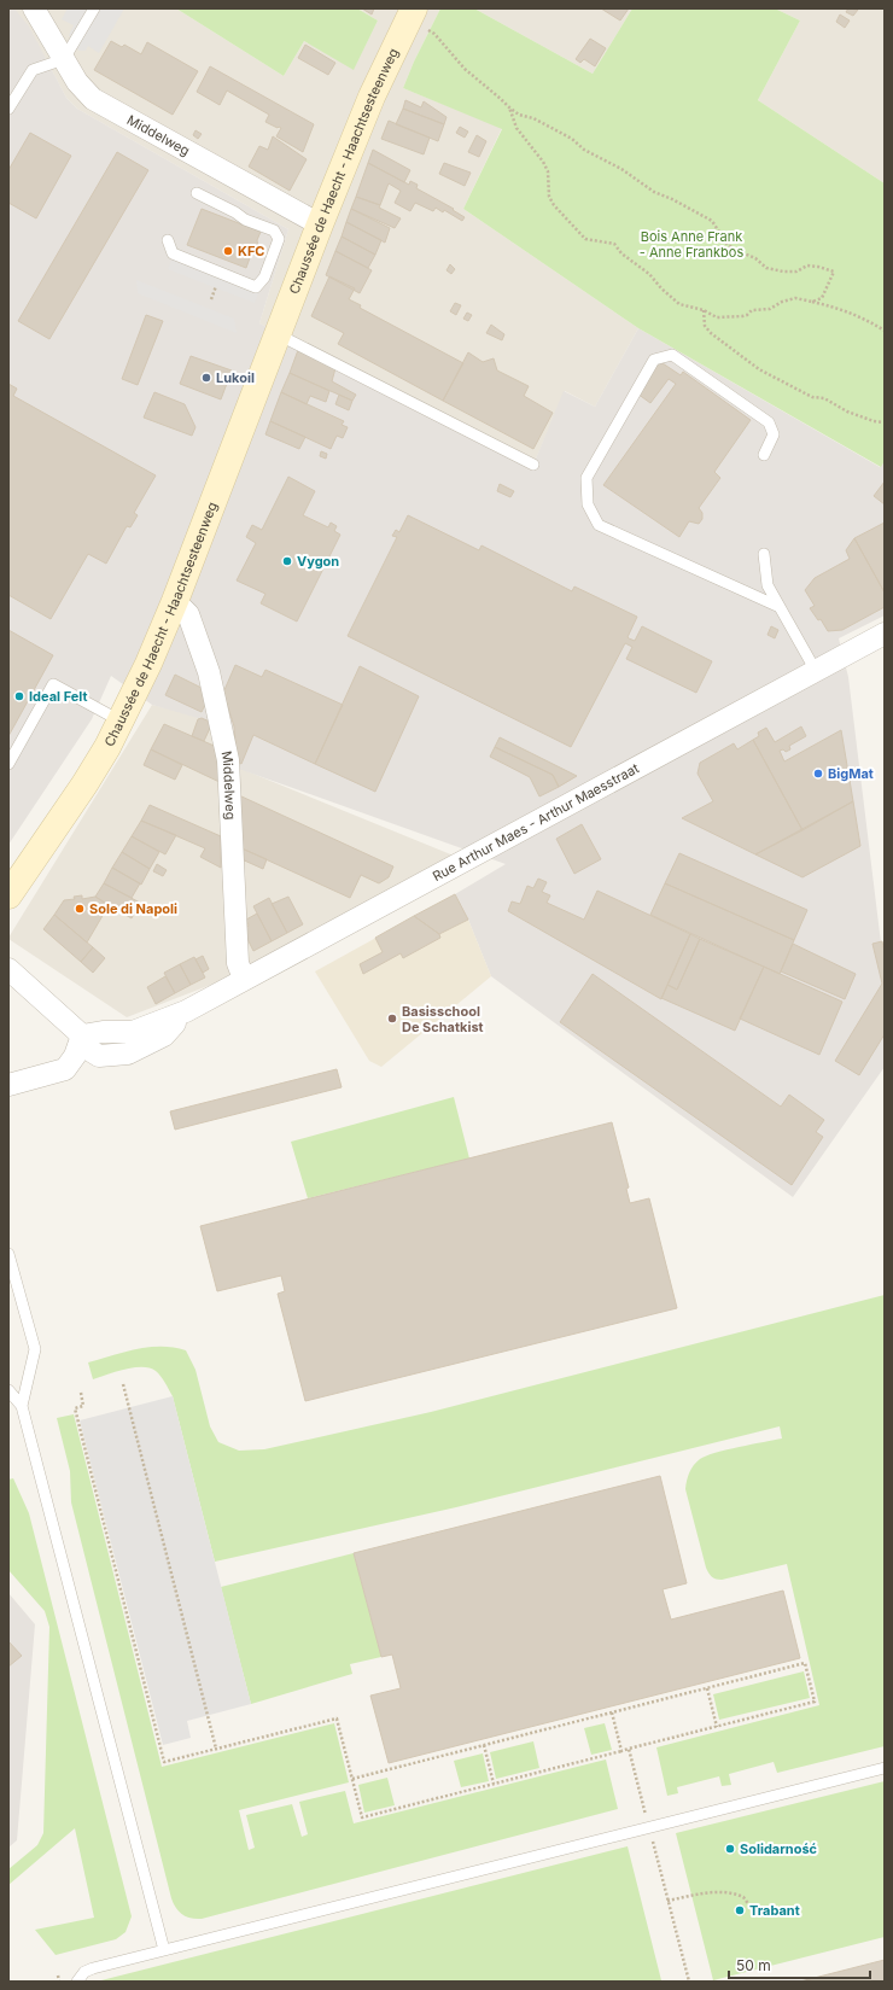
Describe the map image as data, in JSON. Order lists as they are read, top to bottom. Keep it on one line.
{"streets":{"main road":["Chaussée de Haecht - Haachtsesteenweg"],"street":["Middelweg","Rue Arthur Maes - Arthur Maesstraat"]},"crossings":[["Middelweg","Chaussée de Haecht - Haachtsesteenweg"],["Middelweg","Rue Arthur Maes - Arthur Maesstraat"]],"parks":["Bois Anne Frank - Anne Frankbos"],"places":["KFC","Lukoil","Vygon","Ideal Felt","BigMat","Sole di Napoli","Basisschool De Schatkist","Solidarność","Trabant"],"scale_bar":"50 m"}
